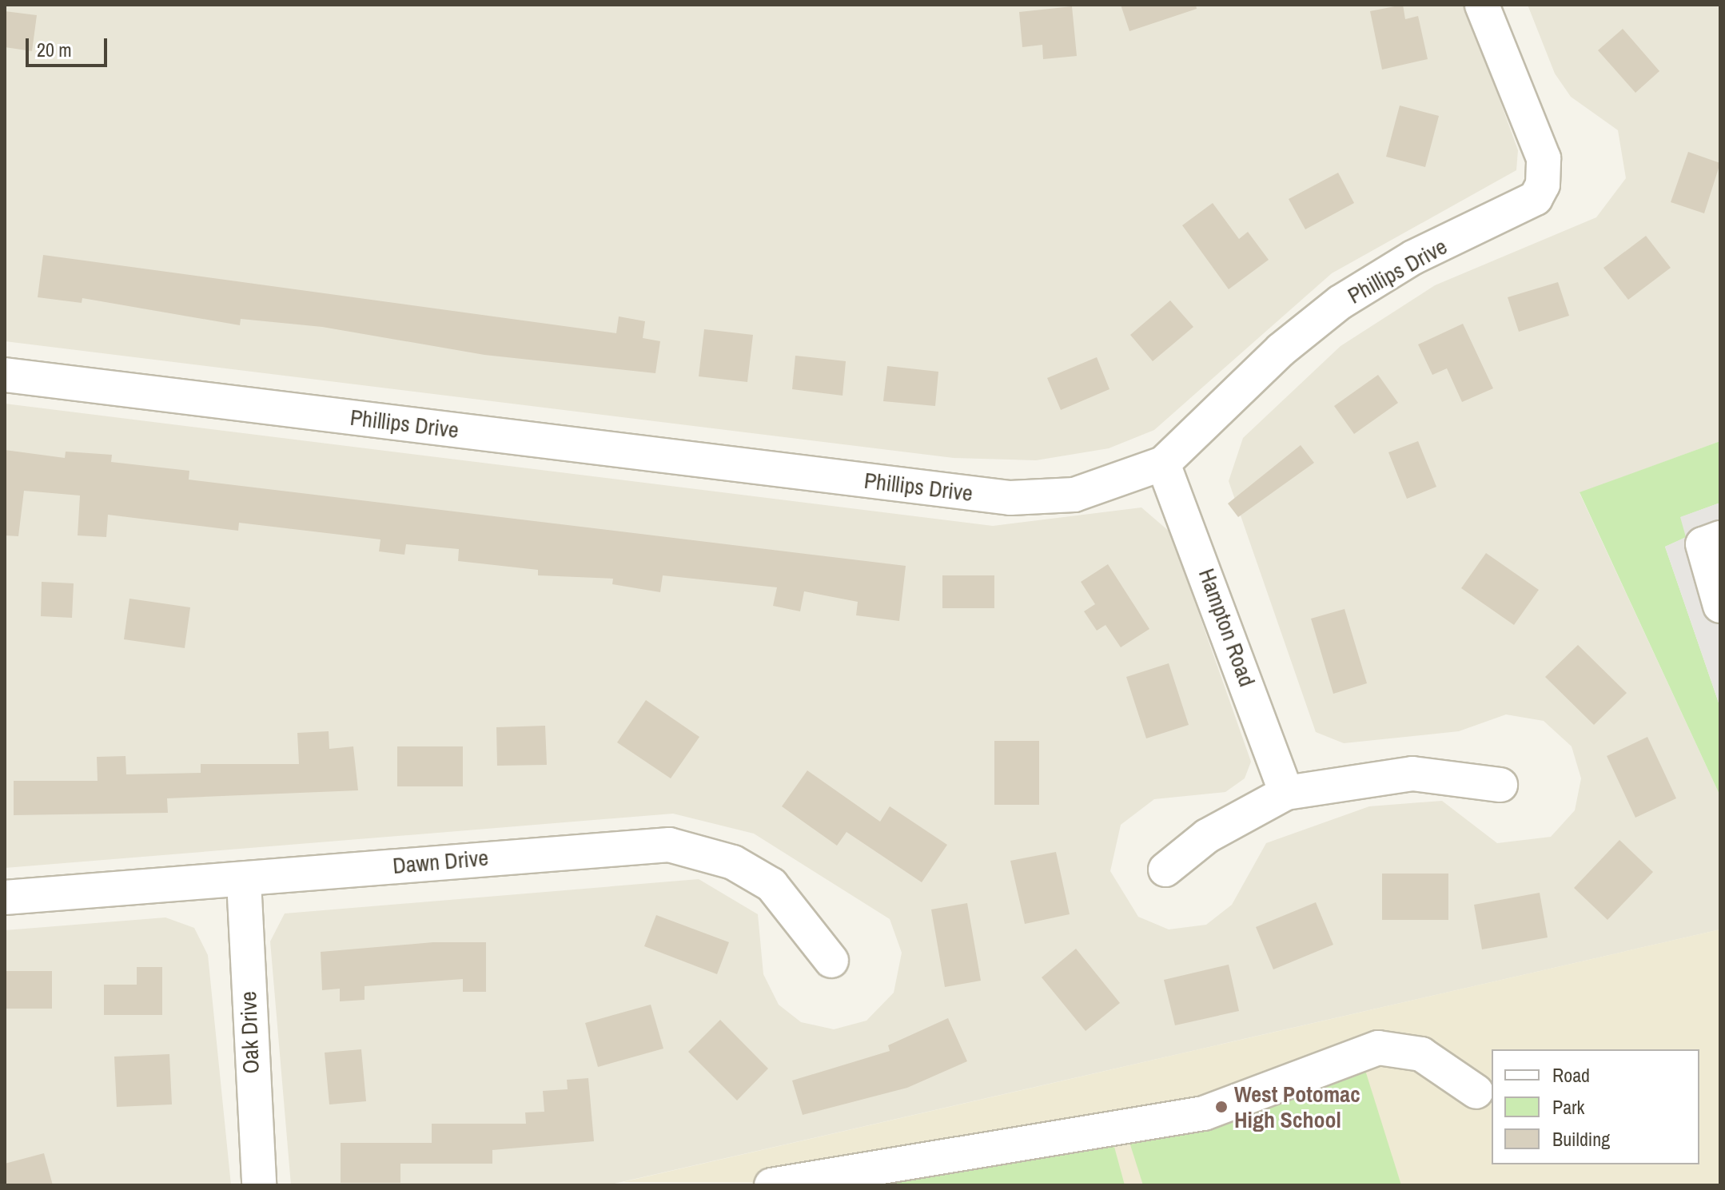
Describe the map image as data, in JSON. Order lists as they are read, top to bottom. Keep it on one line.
{"streets":{"street":["Phillips Drive","Hampton Road","Dawn Drive","Oak Drive"]},"crossings":[["Phillips Drive","Hampton Road"],["Dawn Drive","Oak Drive"]],"places":["West Potomac High School"],"legend":["Road","Park","Building"],"scale_bar":"20 m"}
